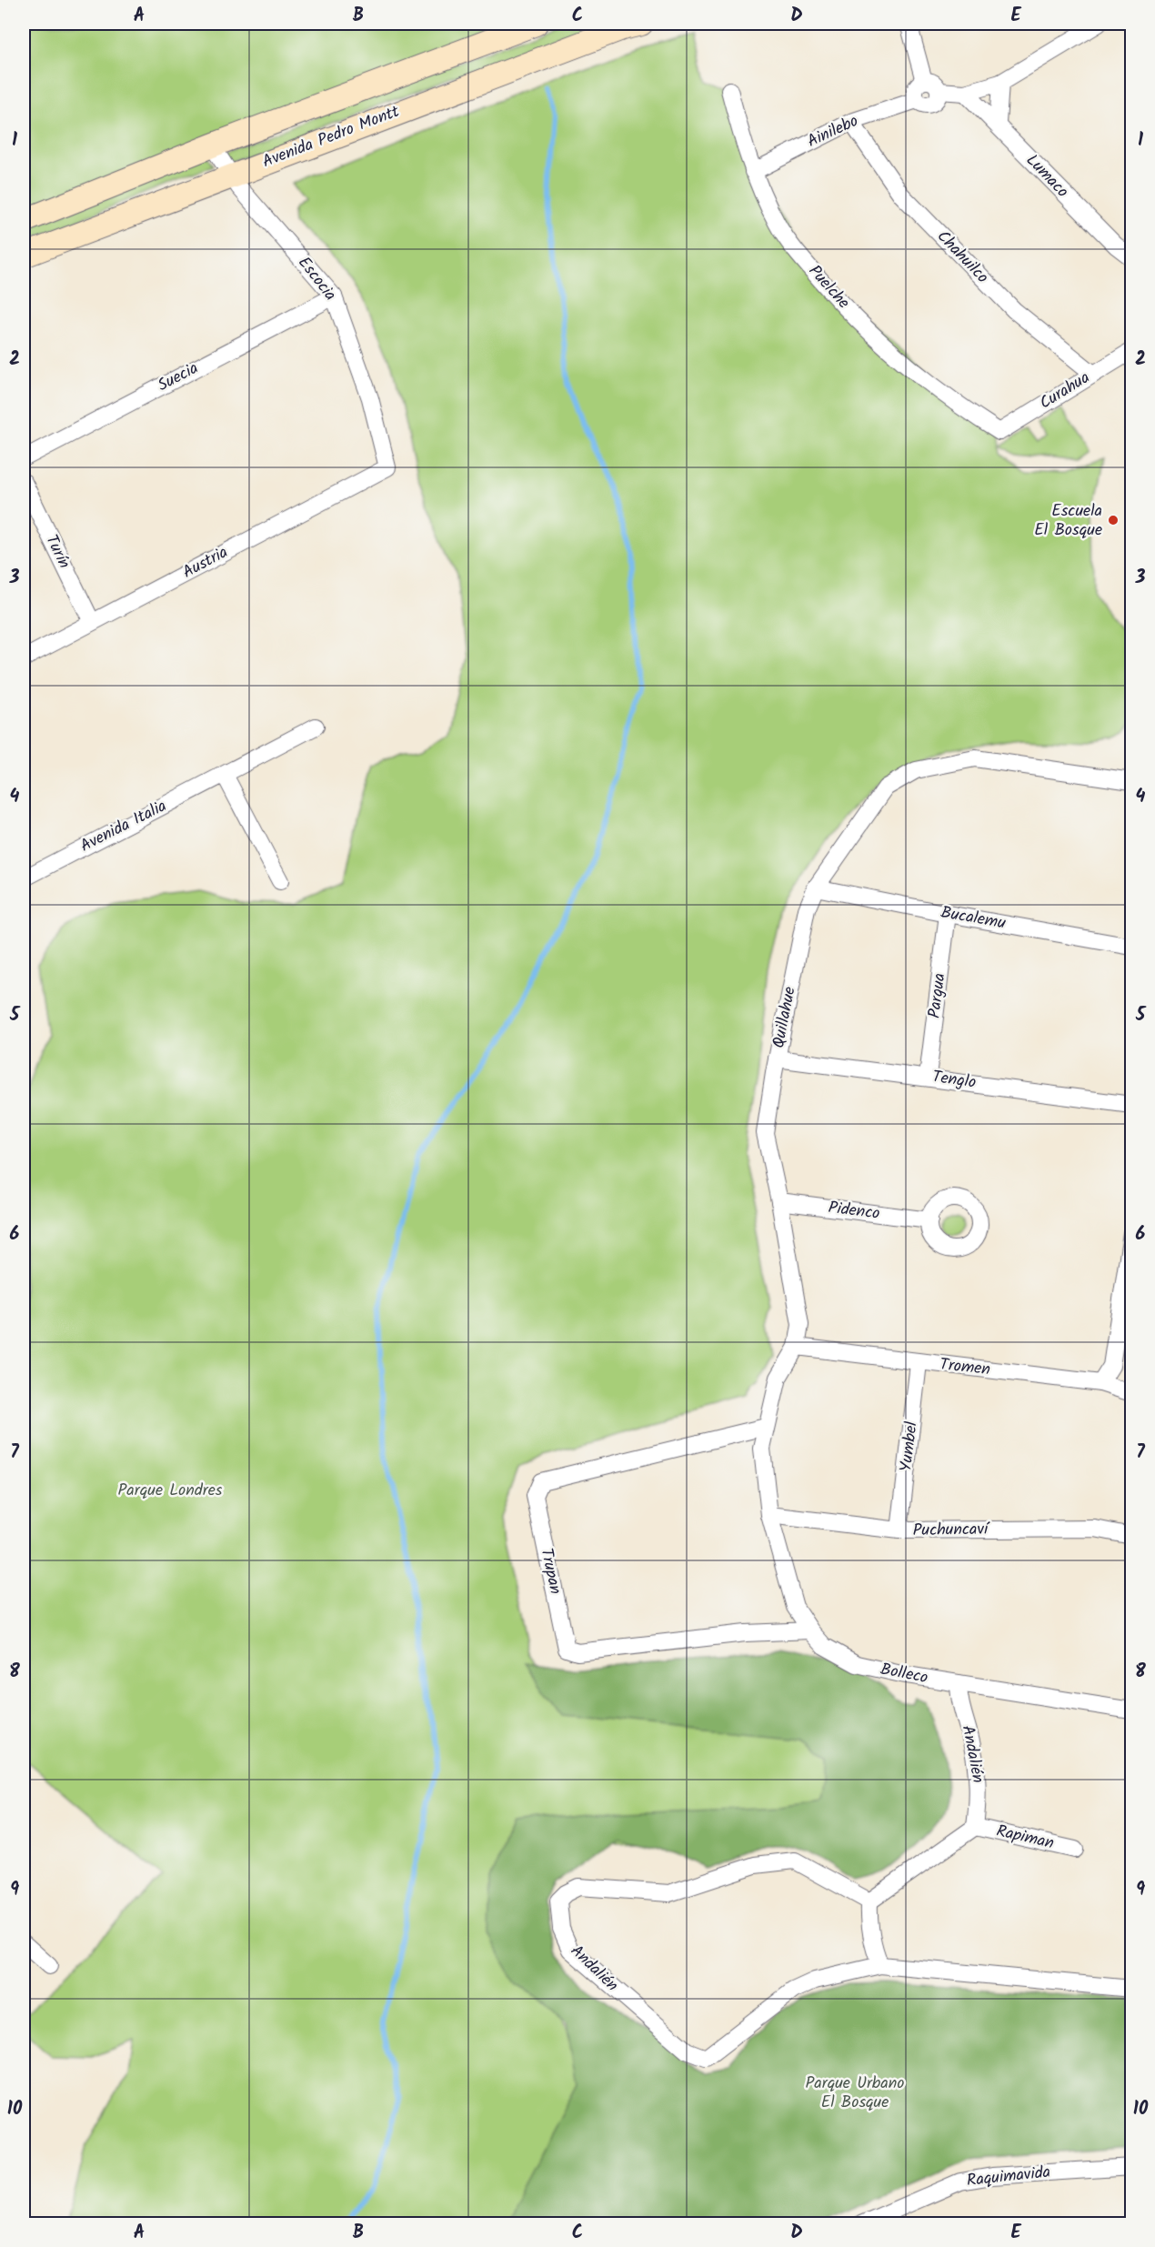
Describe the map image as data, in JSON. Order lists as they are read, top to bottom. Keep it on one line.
{"streets":{"main road":["Avenida Pedro Montt"],"street":["Ainilebo","Lumaco","Chahuilco","Escocia","Puelche","Suecia","Curahua","Turín","Austria","Avenida Italia","Bucalemu","Pargua","Quillahue","Tenglo","Pidenco","Tromen","Yumbel","Puchuncaví","Trupan","Bolleco","Andalién","Rapiman","Raquimavida"]},"crossings":[["Ainilebo","Chahuilco"],["Ainilebo","Puelche"],["Avenida Pedro Montt","Escocia"],["Chahuilco","Curahua"],["Escocia","Suecia"],["Escocia","Austria"],["Puelche","Curahua"],["Turín","Austria"],["Bucalemu","Pargua"],["Bucalemu","Quillahue"],["Pargua","Tenglo"],["Quillahue","Tenglo"],["Quillahue","Pidenco"],["Quillahue","Tromen"],["Quillahue","Puchuncaví"],["Quillahue","Trupan"],["Quillahue","Bolleco"],["Tromen","Yumbel"],["Yumbel","Puchuncaví"],["Puchuncaví","Bolleco"],["Trupan","Bolleco"],["Bolleco","Andalién"],["Andalién","Rapiman"]],"parks":["Parque Londres","Parque Urbano El Bosque"],"places":["Escuela El Bosque"],"grid":{"columns":["A","B","C","D","E"],"rows":["1","2","3","4","5","6","7","8","9","10"]}}
